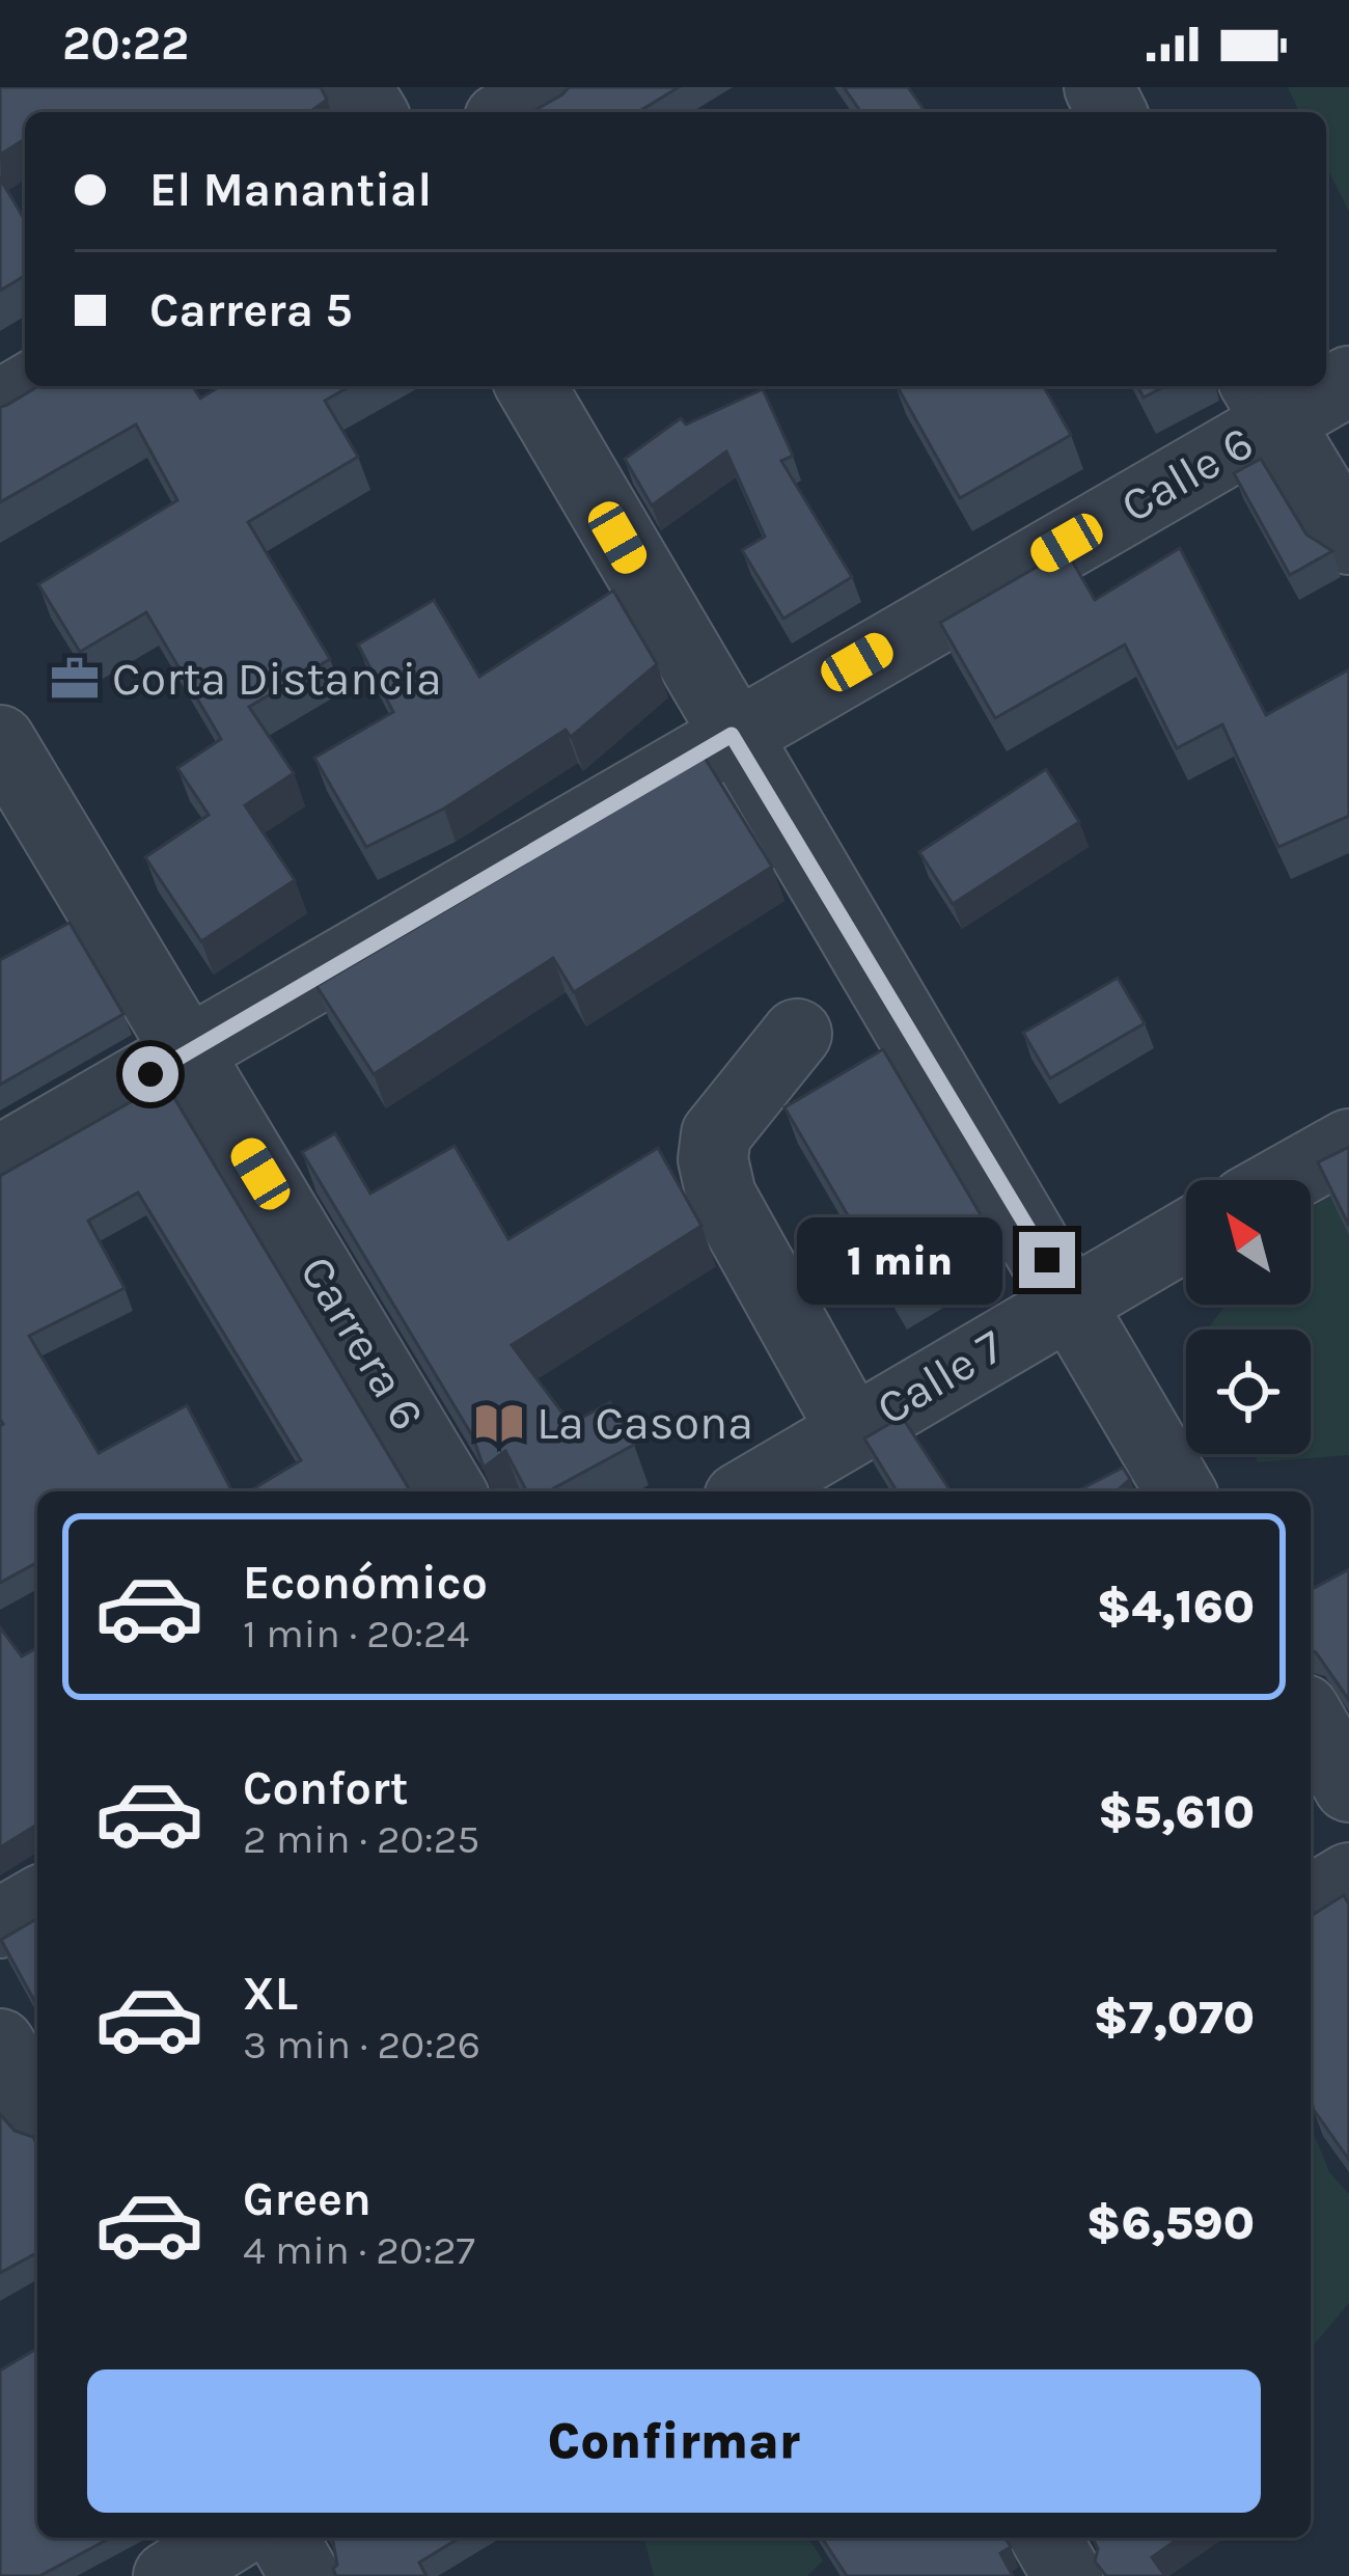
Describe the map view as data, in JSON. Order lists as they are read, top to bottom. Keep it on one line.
{"streets":{"street":["Calle 6","Carrera 6","Calle 7"]},"crossings":[["Calle 6","Carrera 6"]],"places":{"office":["Corta Distancia"],"library":["La Casona"]},"north":"top left","page":{"status":"20:22","banner":["El Manantial","Carrera 5"],"bubble":"1 min","list":[{"name":"Económico","note":"1 min · 20:24","value":"$4,160"},{"name":"Confort","note":"2 min · 20:25","value":"$5,610"},{"name":"XL","note":"3 min · 20:26","value":"$7,070"},{"name":"Green","note":"4 min · 20:27","value":"$6,590"}],"buttons":"Confirmar"}}
